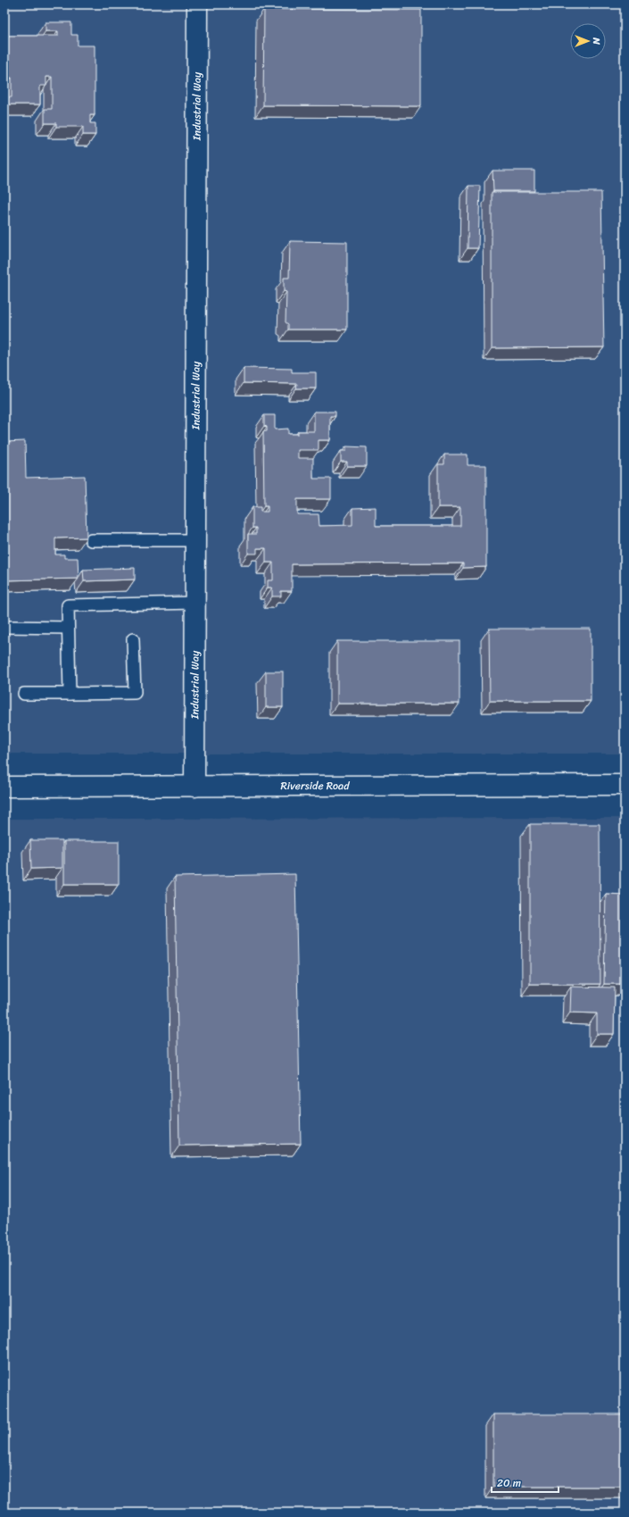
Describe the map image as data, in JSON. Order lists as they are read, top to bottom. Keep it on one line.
{"streets":{"street":["Industrial Way","Riverside Road"]},"crossings":[["Industrial Way","Riverside Road"]],"scale_bar":"20 m","north":"right"}
